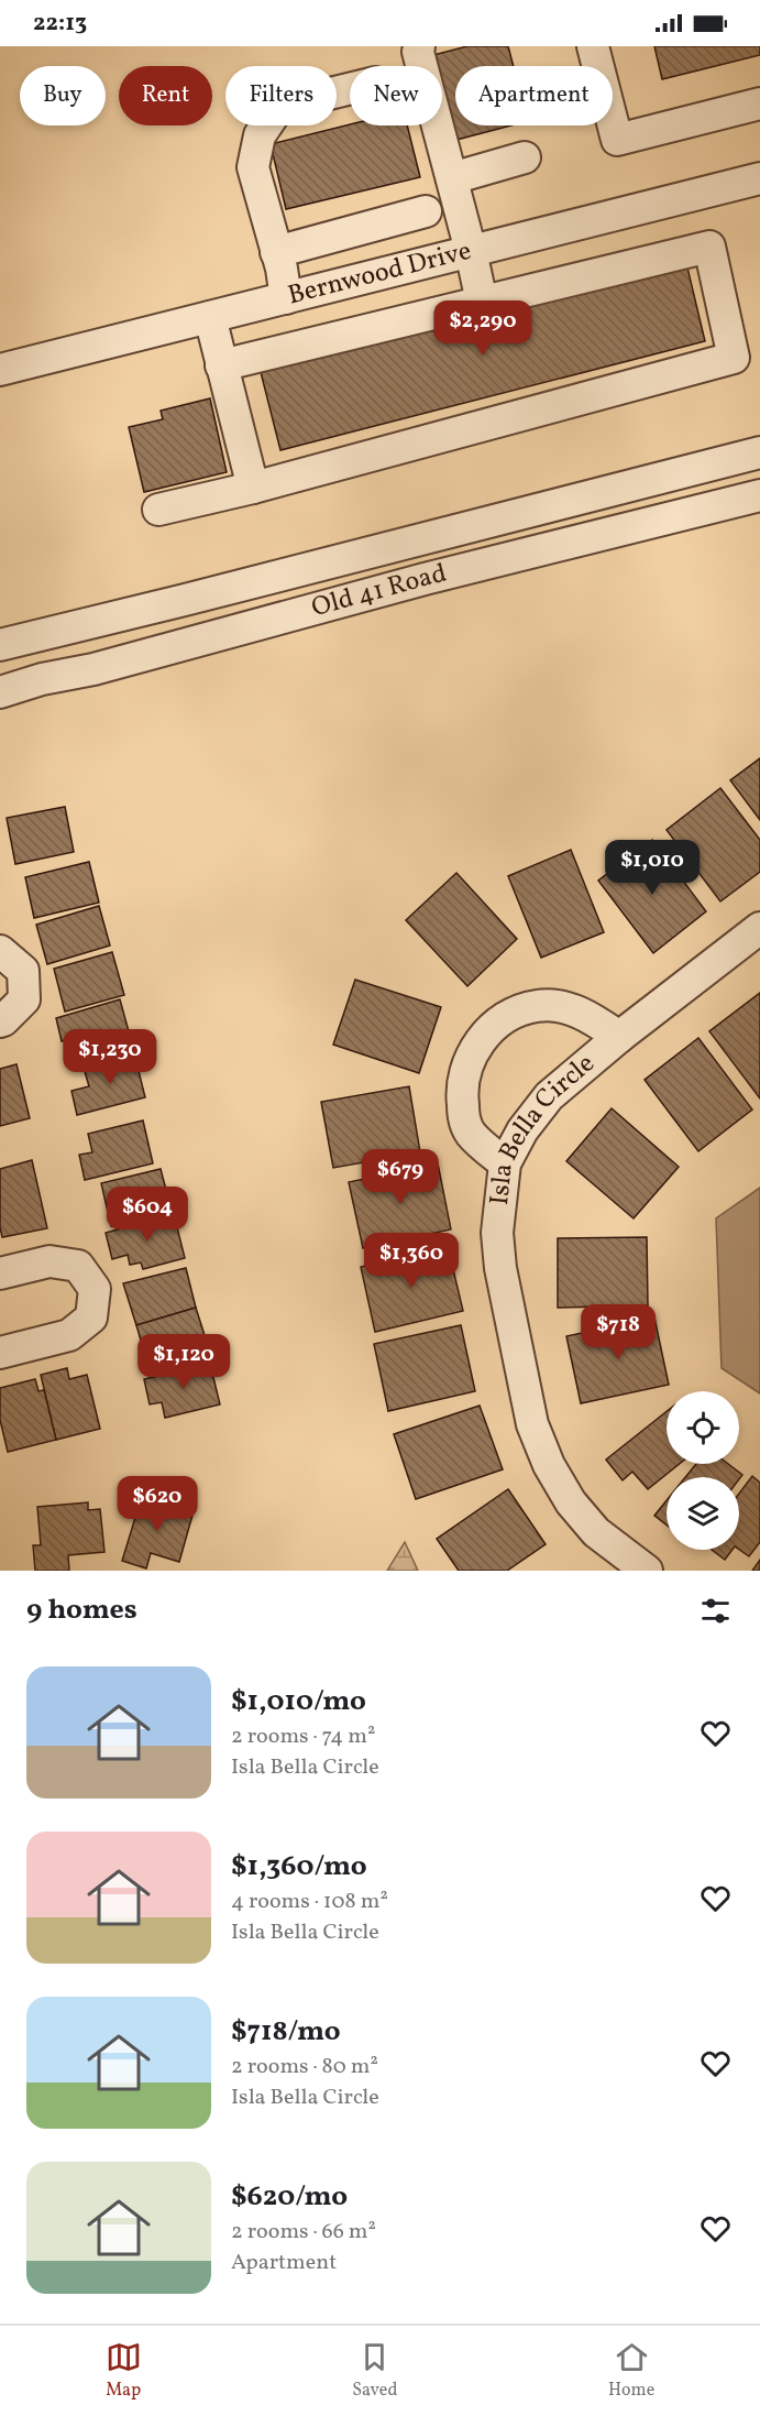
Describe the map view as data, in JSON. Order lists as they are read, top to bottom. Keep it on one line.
{"streets":{"street":["Bernwood Drive","Old 41 Road","Isla Bella Circle"]},"page":{"status":"22:13","chip":["Buy","Rent","Filters","New","Apartment"],"price":["$2,290","$1,010","$1,230","$679","$604","$1,360","$718","$1,120","$620"],"heading":"9 homes","list":[{"name":"$1,010/mo","note":"2 rooms · 74 m² · Isla Bella Circle"},{"name":"$1,360/mo","note":"4 rooms · 108 m² · Isla Bella Circle"},{"name":"$718/mo","note":"2 rooms · 80 m² · Isla Bella Circle"},{"name":"$620/mo","note":"2 rooms · 66 m² · Apartment"}],"tabs":["Map","Saved","Home"]}}
